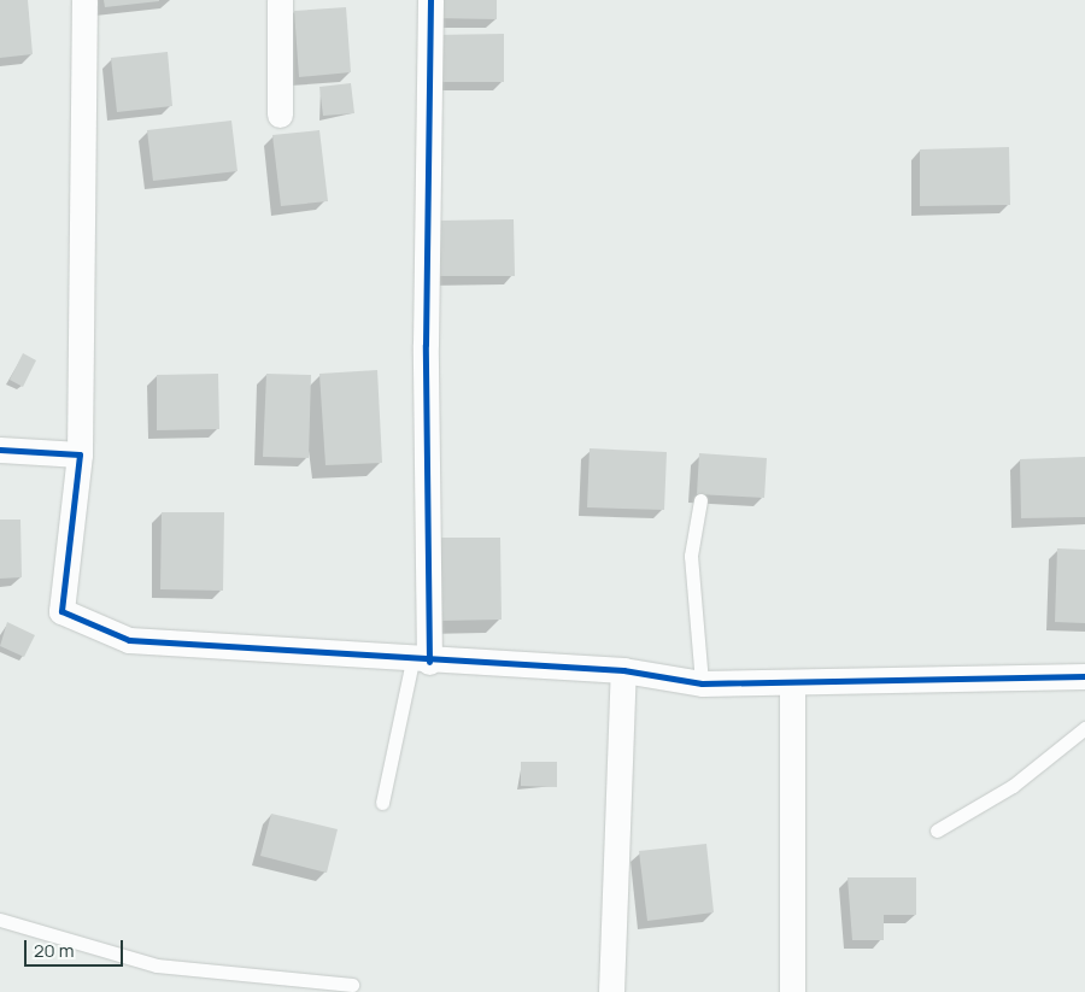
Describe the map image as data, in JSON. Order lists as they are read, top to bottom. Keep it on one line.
{"scale_bar":"20 m"}
